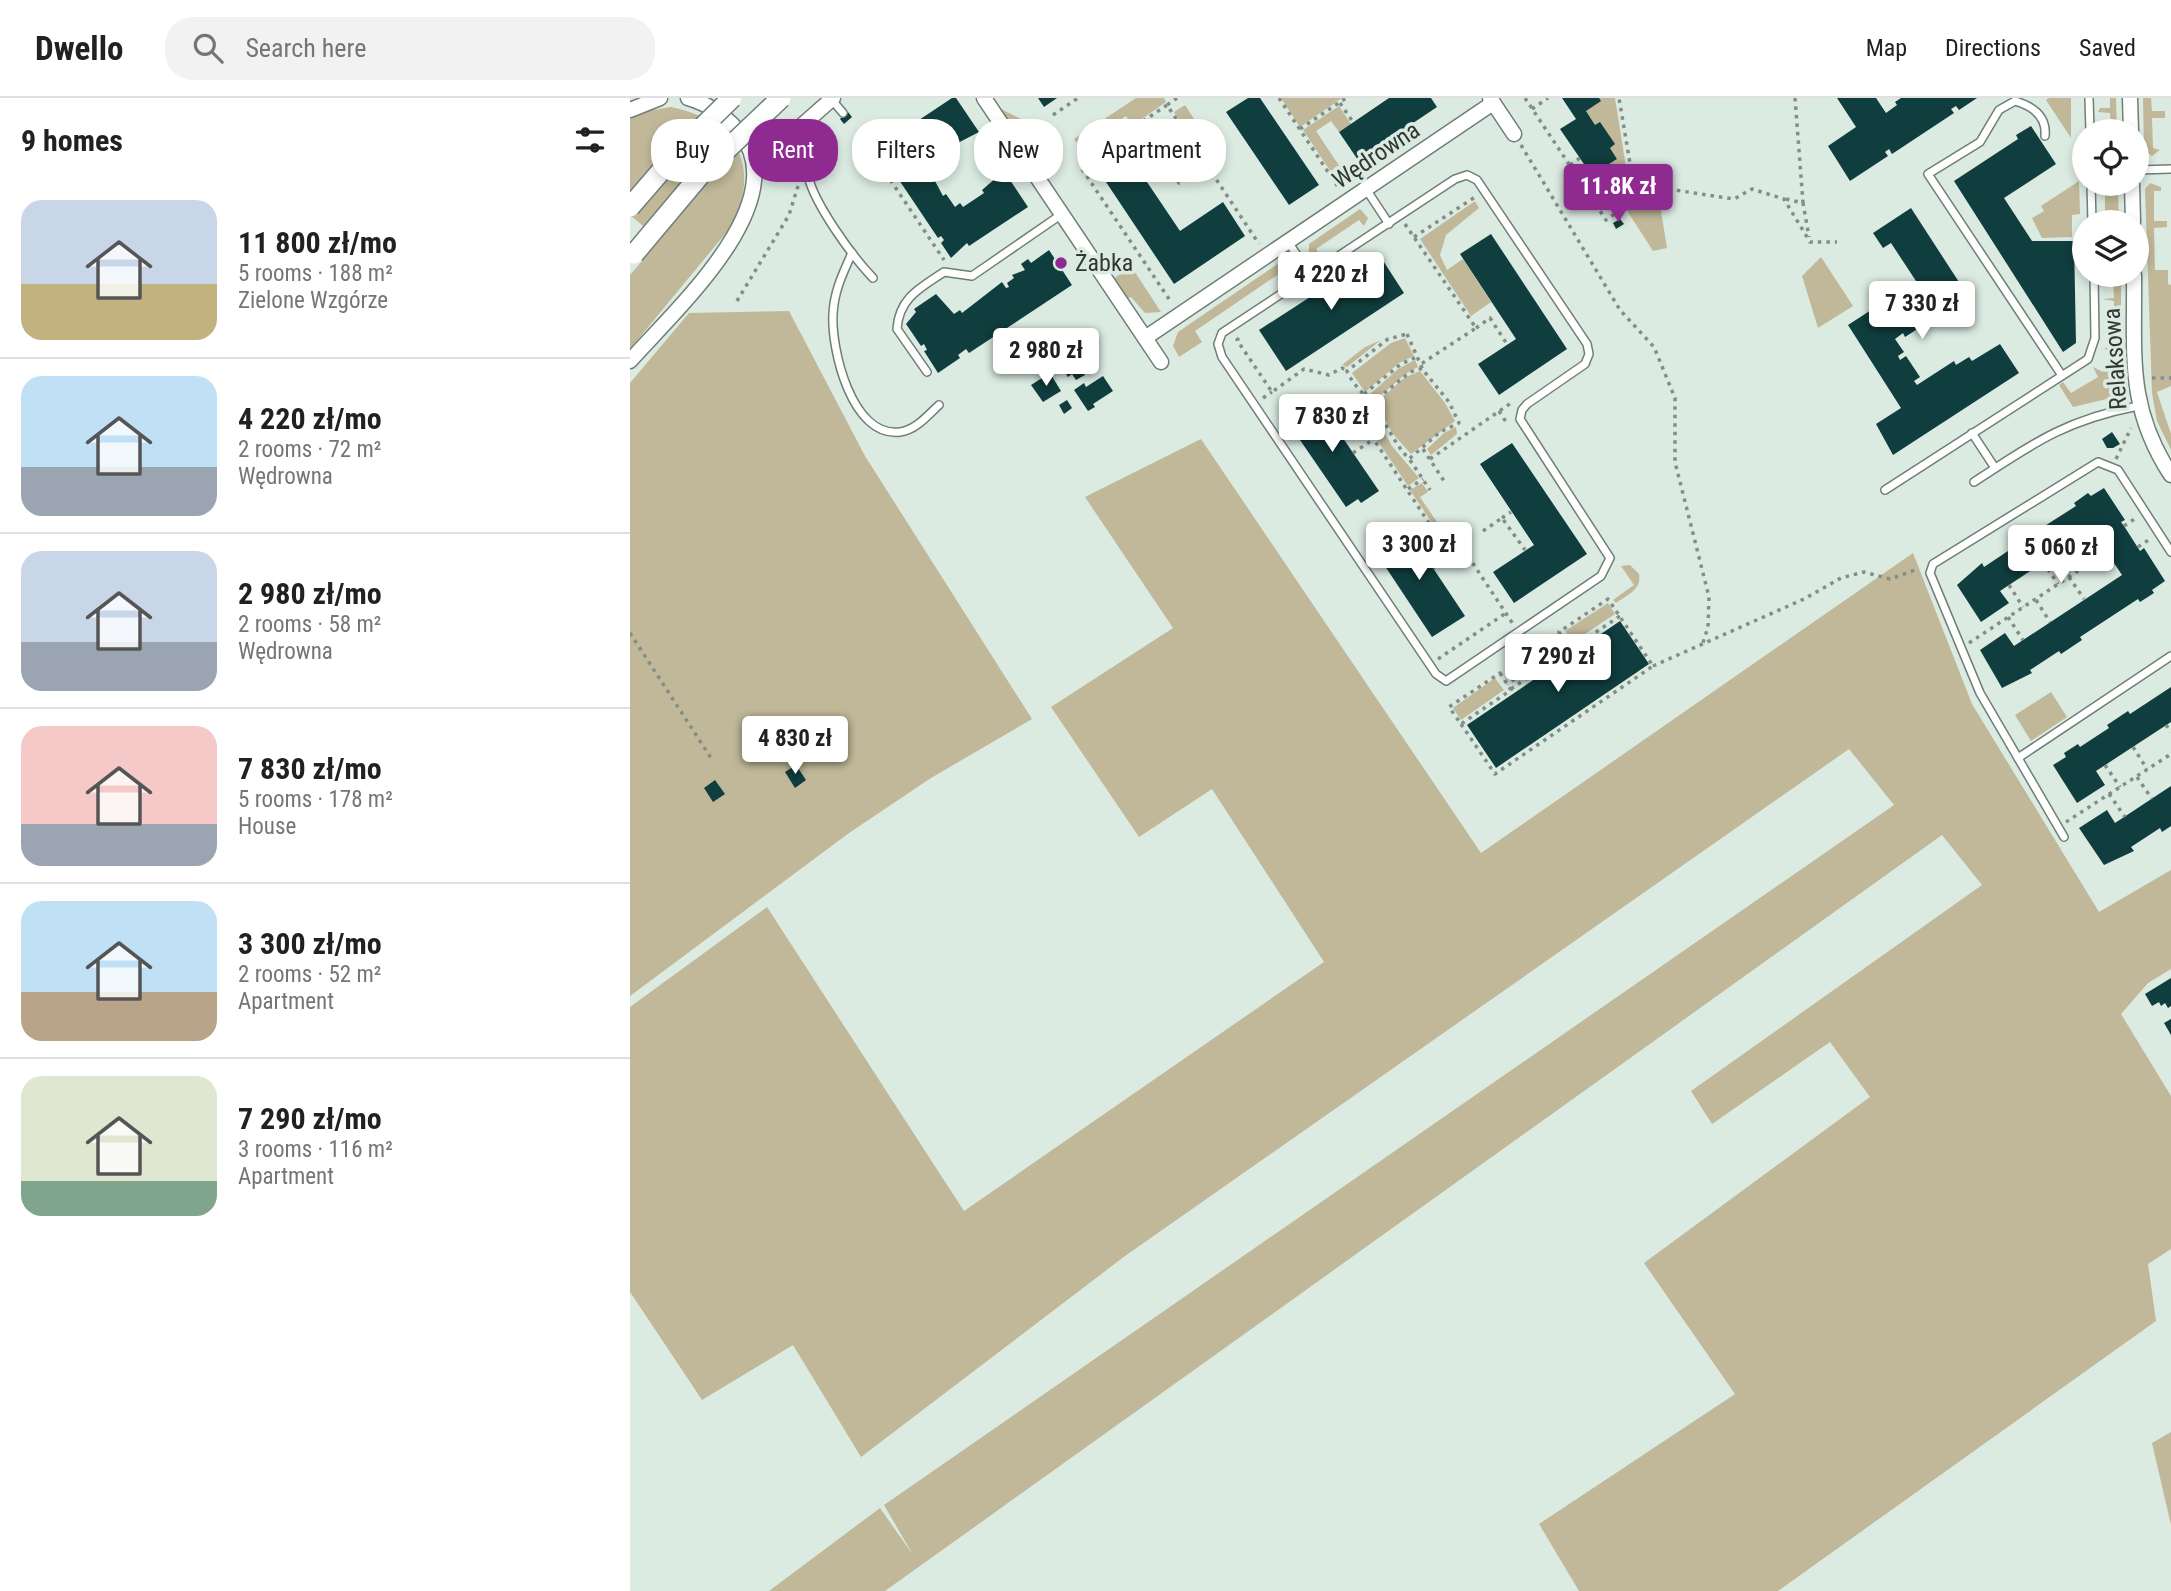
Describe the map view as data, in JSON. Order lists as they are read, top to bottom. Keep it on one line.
{"streets":{"street":["Wędrowna","Relaksowa"]},"places":["Żabka"],"page":{"header":"Dwello","search":"Search here","nav":["Map","Directions","Saved"],"heading":"9 homes","chip":["Buy","Rent","Filters","New","Apartment"],"price":["11.8K zł","4 220 zł","7 330 zł","2 980 zł","7 830 zł","3 300 zł","5 060 zł","7 290 zł","4 830 zł"],"list":[{"name":"11 800 zł/mo","note":"5 rooms · 188 m² · Zielone Wzgórze"},{"name":"4 220 zł/mo","note":"2 rooms · 72 m² · Wędrowna"},{"name":"2 980 zł/mo","note":"2 rooms · 58 m² · Wędrowna"},{"name":"7 830 zł/mo","note":"5 rooms · 178 m² · House"},{"name":"3 300 zł/mo","note":"2 rooms · 52 m² · Apartment"},{"name":"7 290 zł/mo","note":"3 rooms · 116 m² · Apartment"}]}}
